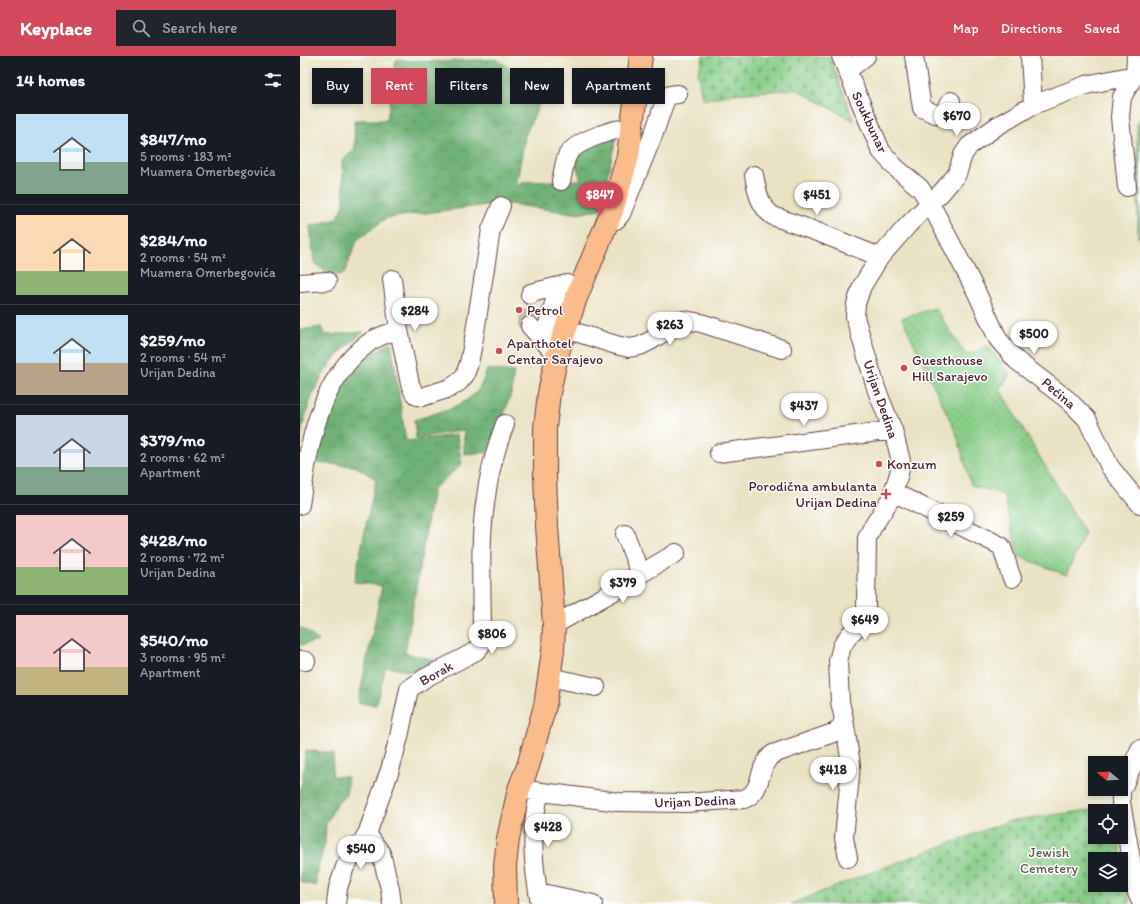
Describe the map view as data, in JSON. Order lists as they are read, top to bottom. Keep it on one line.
{"streets":{"street":["Soukbunar","Pećina","Urijan Dedina","Borak"]},"crossings":[["Soukbunar","Pećina"],["Soukbunar","Urijan Dedina"],["Pećina","Urijan Dedina"]],"parks":["Jewish Cemetery"],"places":{"other":["Petrol","Aparthotel Centar Sarajevo","Guesthouse Hill Sarajevo","Konzum"],"health":["Porodična ambulanta Urijan Dedina"]},"north":"left","page":{"header":"Keyplace","search":"Search here","nav":["Map","Directions","Saved"],"heading":"14 homes","chip":["Buy","Rent","Filters","New","Apartment"],"price":["$670","$847","$451","$284","$263","$500","$437","$259","$379","$649","$806","$418","$428","$540"],"list":[{"name":"$847/mo","note":"5 rooms · 183 m² · Muamera Omerbegovića"},{"name":"$284/mo","note":"2 rooms · 54 m² · Muamera Omerbegovića"},{"name":"$259/mo","note":"2 rooms · 54 m² · Urijan Dedina"},{"name":"$379/mo","note":"2 rooms · 62 m² · Apartment"},{"name":"$428/mo","note":"2 rooms · 72 m² · Urijan Dedina"},{"name":"$540/mo","note":"3 rooms · 95 m² · Apartment"}]}}
